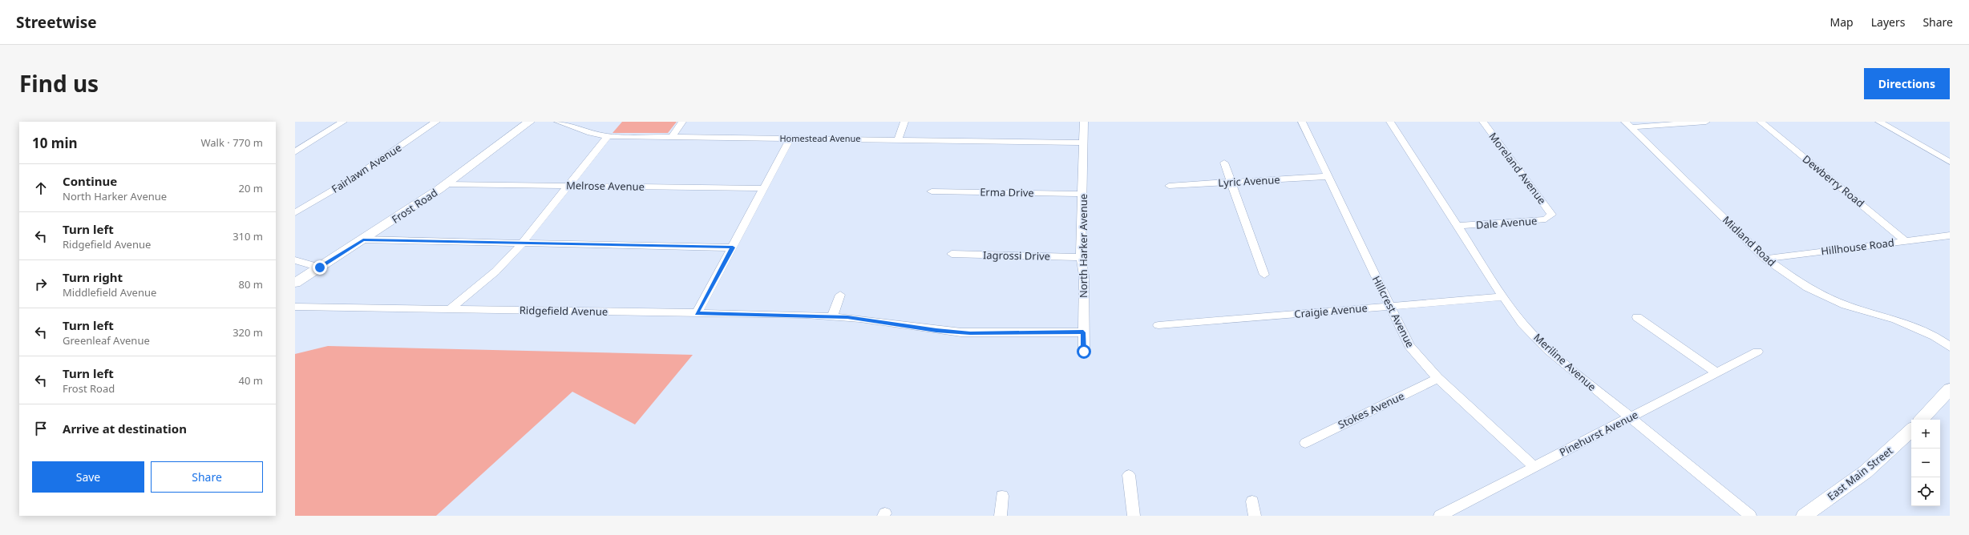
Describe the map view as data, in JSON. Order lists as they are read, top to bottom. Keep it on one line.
{"streets":{"main road":["Frost Road","East Main Street"],"street":["Homestead Avenue","Fairlawn Avenue","Moreland Avenue","Lyric Avenue","Dewberry Road","Melrose Avenue","Erma Drive","Dale Avenue","Midland Road","North Harker Avenue","Hillhouse Road","Iagrossi Drive","Ridgefield Avenue","Craigie Avenue","Hillcrest Avenue","Meriline Avenue","Stokes Avenue","Pinehurst Avenue"]},"crossings":[["Homestead Avenue","North Harker Avenue"],["Moreland Avenue","Dale Avenue"],["Lyric Avenue","Hillcrest Avenue"],["Dewberry Road","Hillhouse Road"],["Melrose Avenue","Frost Road"],["Erma Drive","North Harker Avenue"],["Dale Avenue","Meriline Avenue"],["Midland Road","Hillhouse Road"],["North Harker Avenue","Iagrossi Drive"],["North Harker Avenue","Ridgefield Avenue"],["Craigie Avenue","Hillcrest Avenue"],["Craigie Avenue","Meriline Avenue"],["Hillcrest Avenue","Stokes Avenue"],["Hillcrest Avenue","Pinehurst Avenue"],["Meriline Avenue","Pinehurst Avenue"]],"page":{"header":"Streetwise","nav":["Map","Layers","Share"],"title":"Find us","buttons":["Directions",["Save","Share"]],"heading":["10 min","Walk · 770 m"],"list":[["Continue","North Harker Avenue","20 m"],["Turn left","Ridgefield Avenue","310 m"],["Turn right","Middlefield Avenue","80 m"],["Turn left","Greenleaf Avenue","320 m"],["Turn left","Frost Road","40 m"],"Arrive at destination"],"map_buttons":["+","−"]}}
